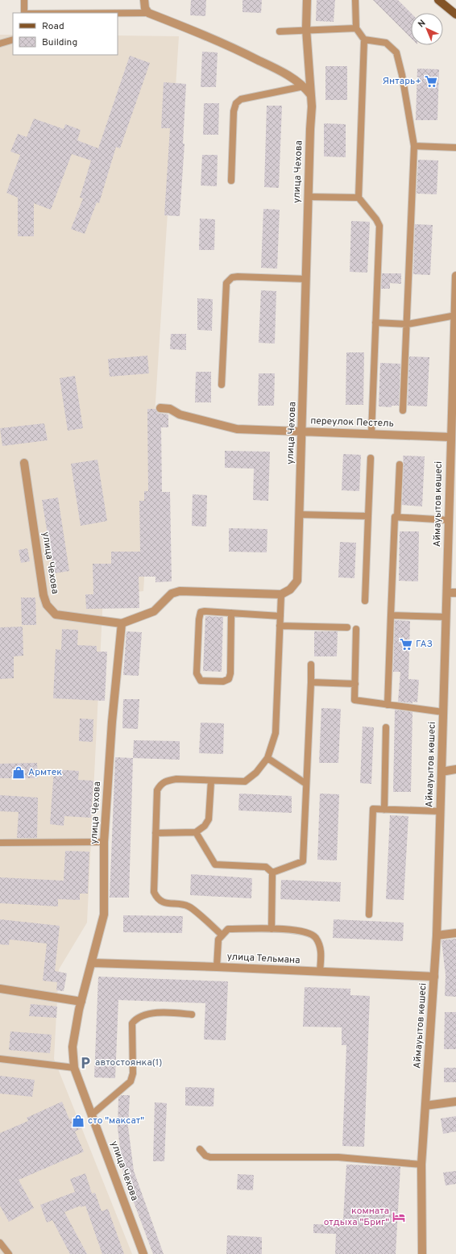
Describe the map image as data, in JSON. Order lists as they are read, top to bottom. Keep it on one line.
{"streets":{"street":["улица Чехова","переулок Пестель","Аймауытов көшесі","улица Тельмана"]},"crossings":[["улица Чехова","переулок Пестель"],["улица Чехова","улица Тельмана"],["переулок Пестель","Аймауытов көшесі"],["Аймауытов көшесі","улица Тельмана"]],"places":{"supermarket":["Янтарь+","ГАЗ"],"shop":["Армтек","сто \"максат\""],"parking":["автостоянка(1)"],"hotel":["комната отдыха \"Бриг\""]},"legend":["Road","Building"],"north":"top left"}
